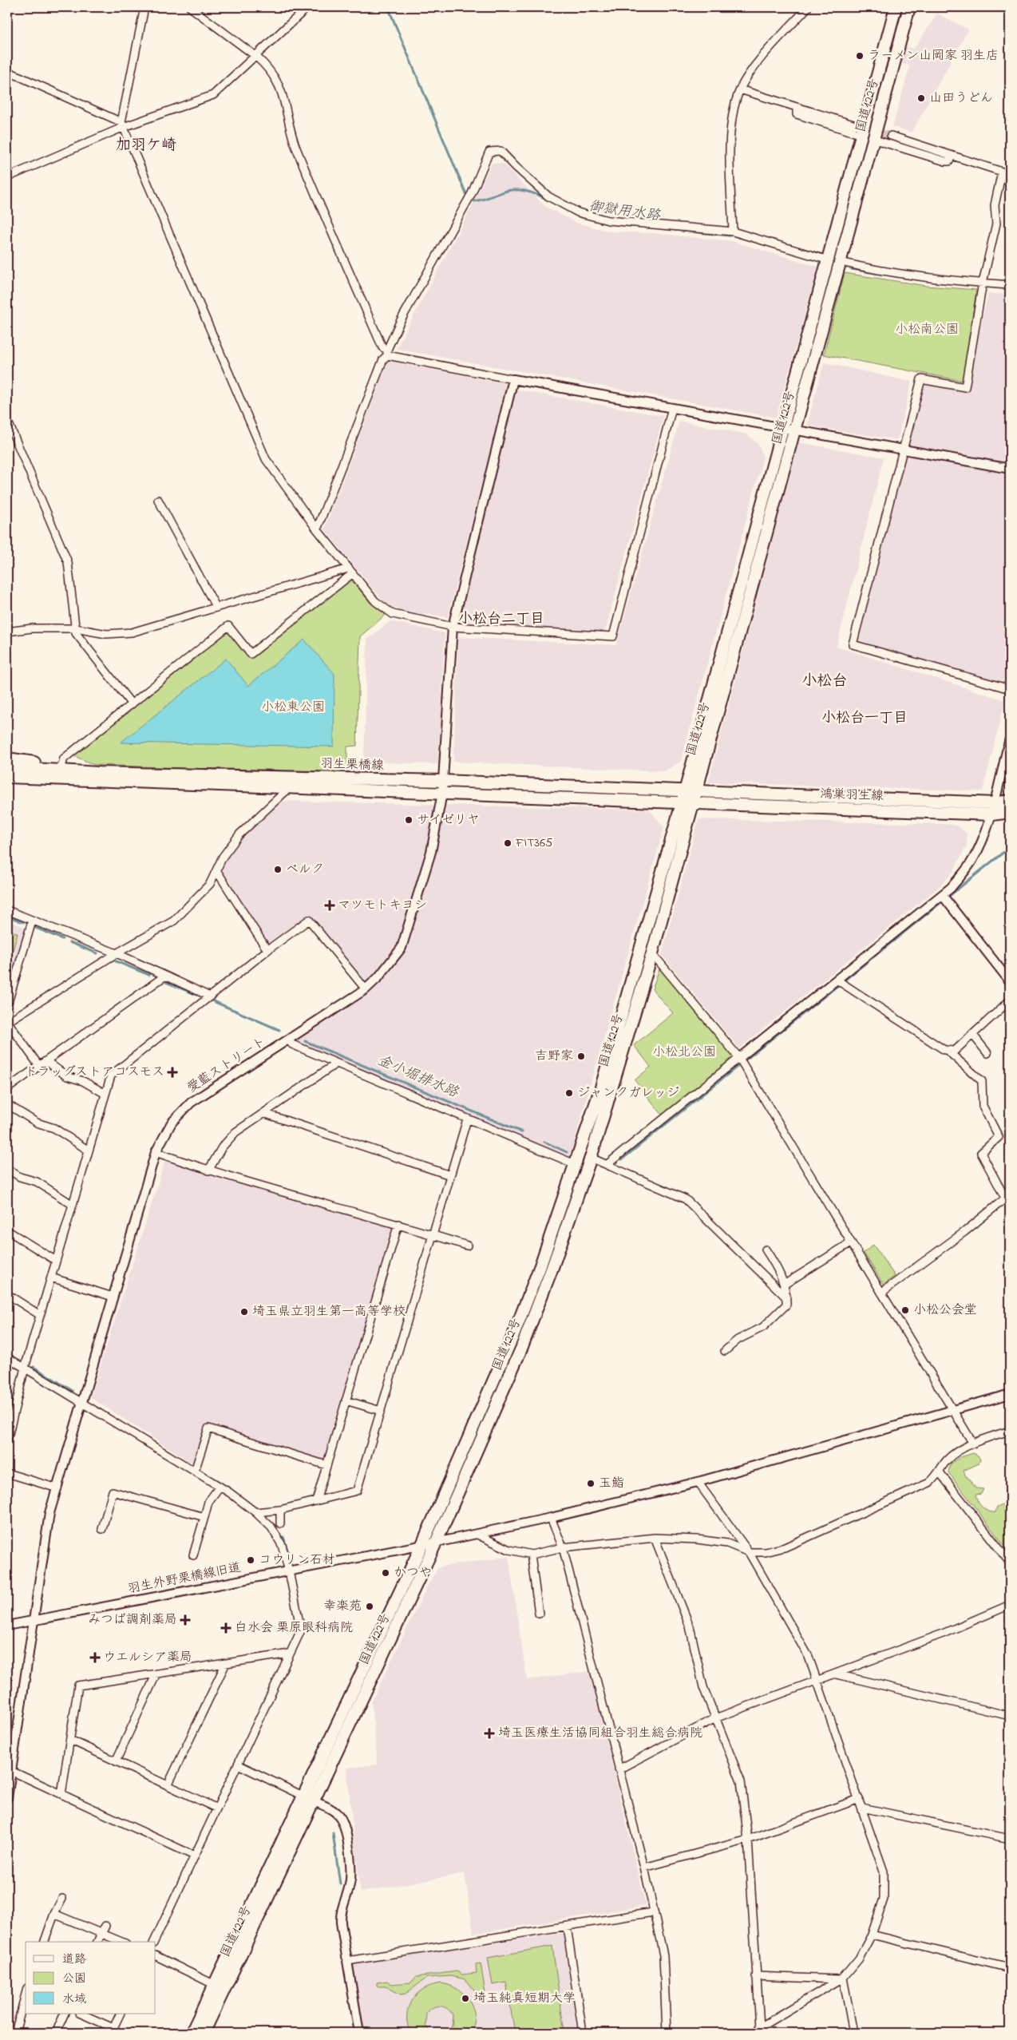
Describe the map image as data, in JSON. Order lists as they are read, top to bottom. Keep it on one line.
{"streets":{"main road":["国道122号","羽生栗橋線","鴻巣羽生線"],"street":["愛藍ストリート","羽生外野栗橋線旧道"]},"crossings":[["国道122号","羽生栗橋線"],["国道122号","鴻巣羽生線"],["国道122号","羽生外野栗橋線旧道"],["羽生栗橋線","鴻巣羽生線"],["羽生栗橋線","愛藍ストリート"],["愛藍ストリート","羽生外野栗橋線旧道"]],"districts":["加羽ケ崎","小松台二丁目","小松台","小松台一丁目"],"water":["御獄用水路","金小堀排水路"],"parks":["小松南公園","小松東公園","小松北公園"],"places":{"other":["ラーメン山岡家 羽生店","山田うどん","サイゼリヤ","FIT365","ベルク","吉野家","ジャンクガレッジ","小松公会堂","埼玉県立羽生第一高等学校","玉鮨","コウリン石材","かつや","幸楽苑","埼玉純真短期大学"],"health":["マツモトキヨシ","ドラッグストアコスモス","みつば調剤薬局","白水会 栗原眼科病院","ウエルシア薬局","埼玉医療生活協同組合羽生総合病院"]},"legend":["道路","公園","水域"]}
